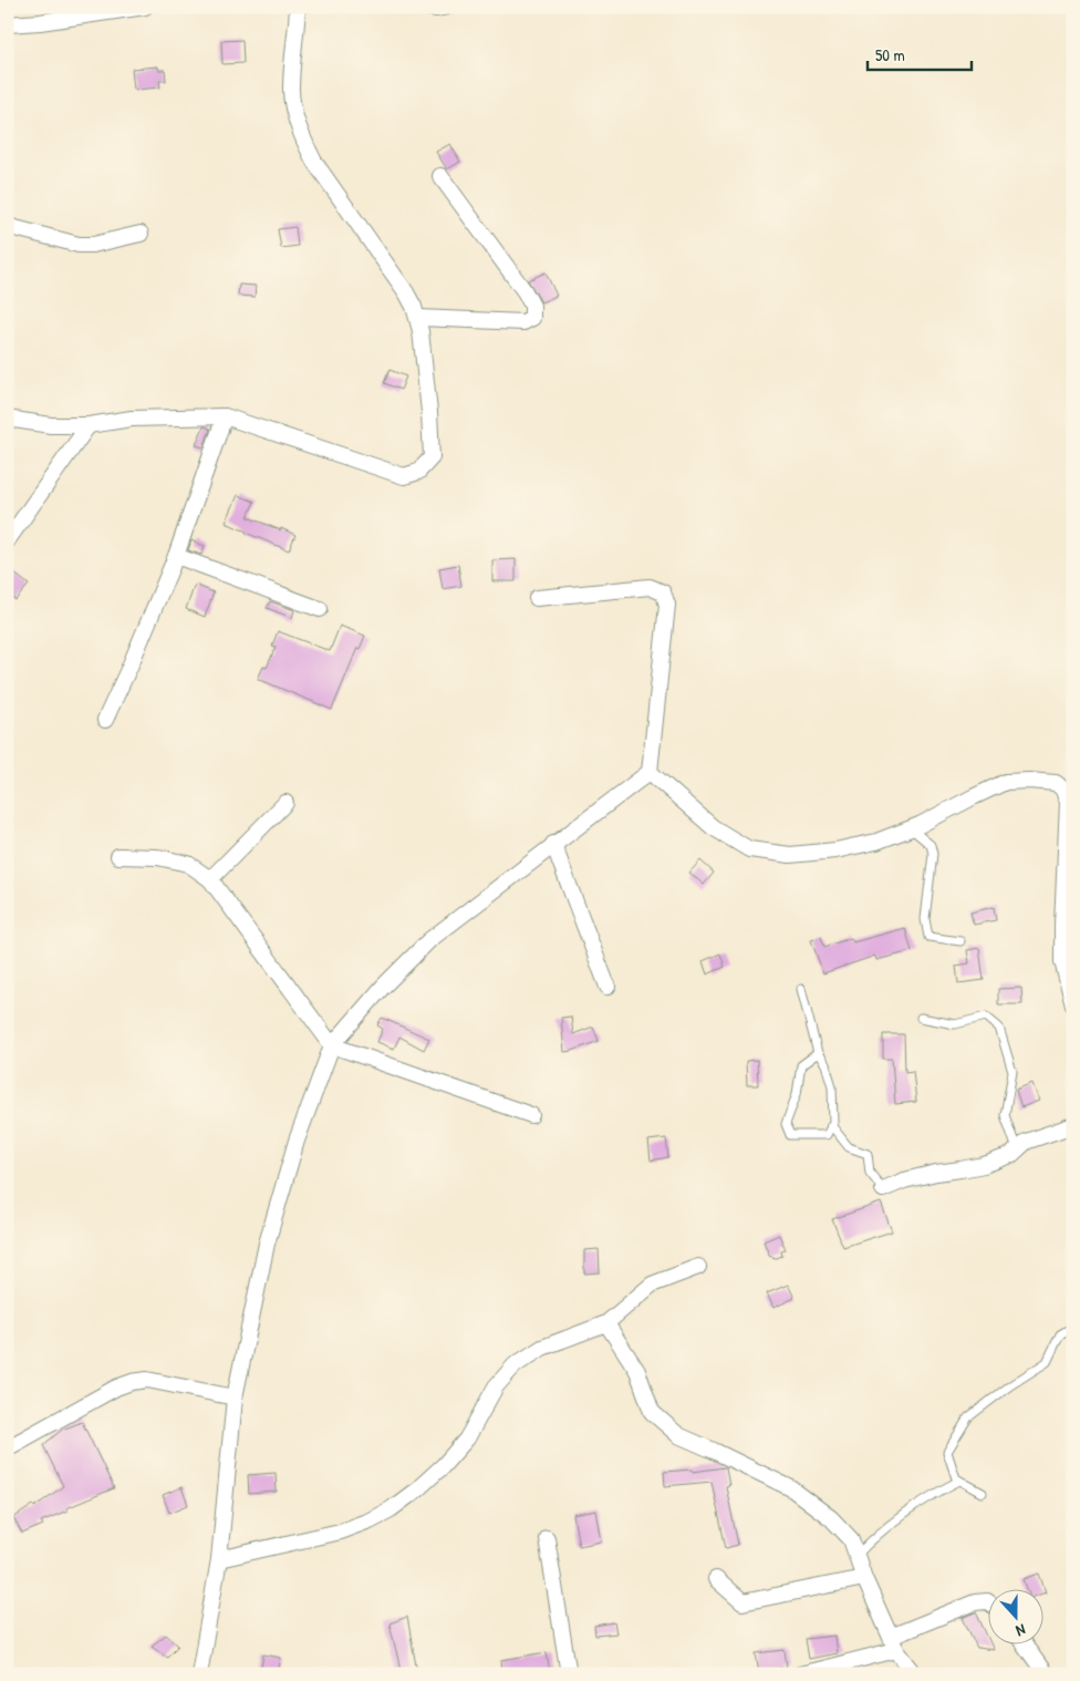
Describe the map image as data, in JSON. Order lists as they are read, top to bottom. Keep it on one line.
{"scale_bar":"50 m","north":"bottom"}
